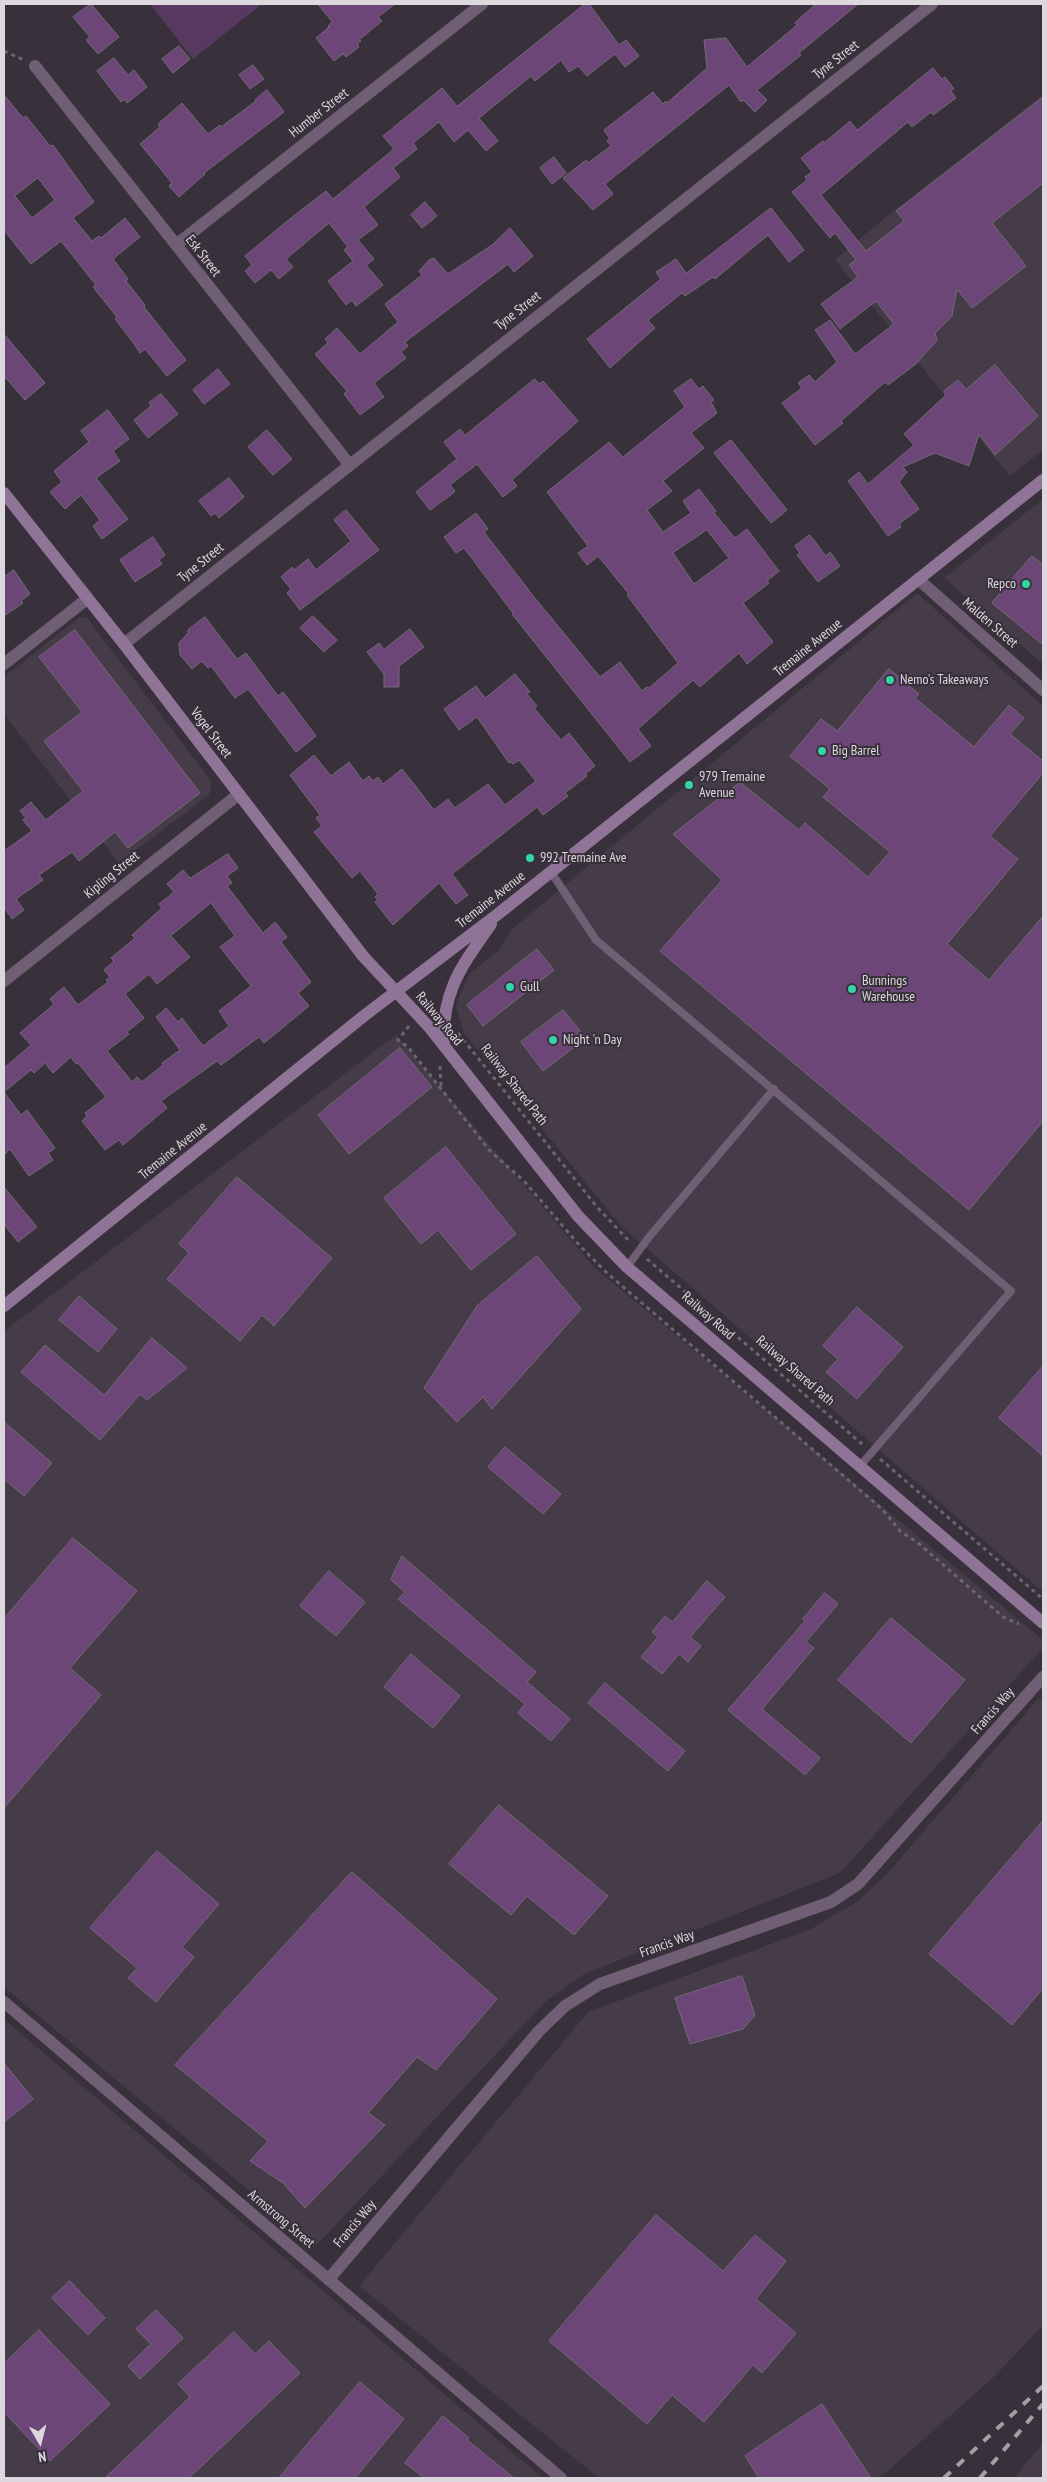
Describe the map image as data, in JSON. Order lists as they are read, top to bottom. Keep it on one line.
{"streets":{"main road":["Tremaine Avenue","Vogel Street","Railway Road"],"street":["Tyne Street","Humber Street","Esk Street","Malden Street","Kipling Street","Francis Way","Armstrong Street"],"path":["Railway Shared Path"]},"crossings":[["Tyne Street","Esk Street"],["Tyne Street","Vogel Street"],["Humber Street","Esk Street"],["Malden Street","Tremaine Avenue"],["Tremaine Avenue","Vogel Street"],["Tremaine Avenue","Railway Road"],["Vogel Street","Kipling Street"],["Vogel Street","Railway Road"],["Francis Way","Armstrong Street"]],"places":["Repco","Nemo's Takeaways","Big Barrel","979 Tremaine Avenue","992 Tremaine Ave","Gull","Bunnings Warehouse","Night 'n Day"],"north":"bottom"}
